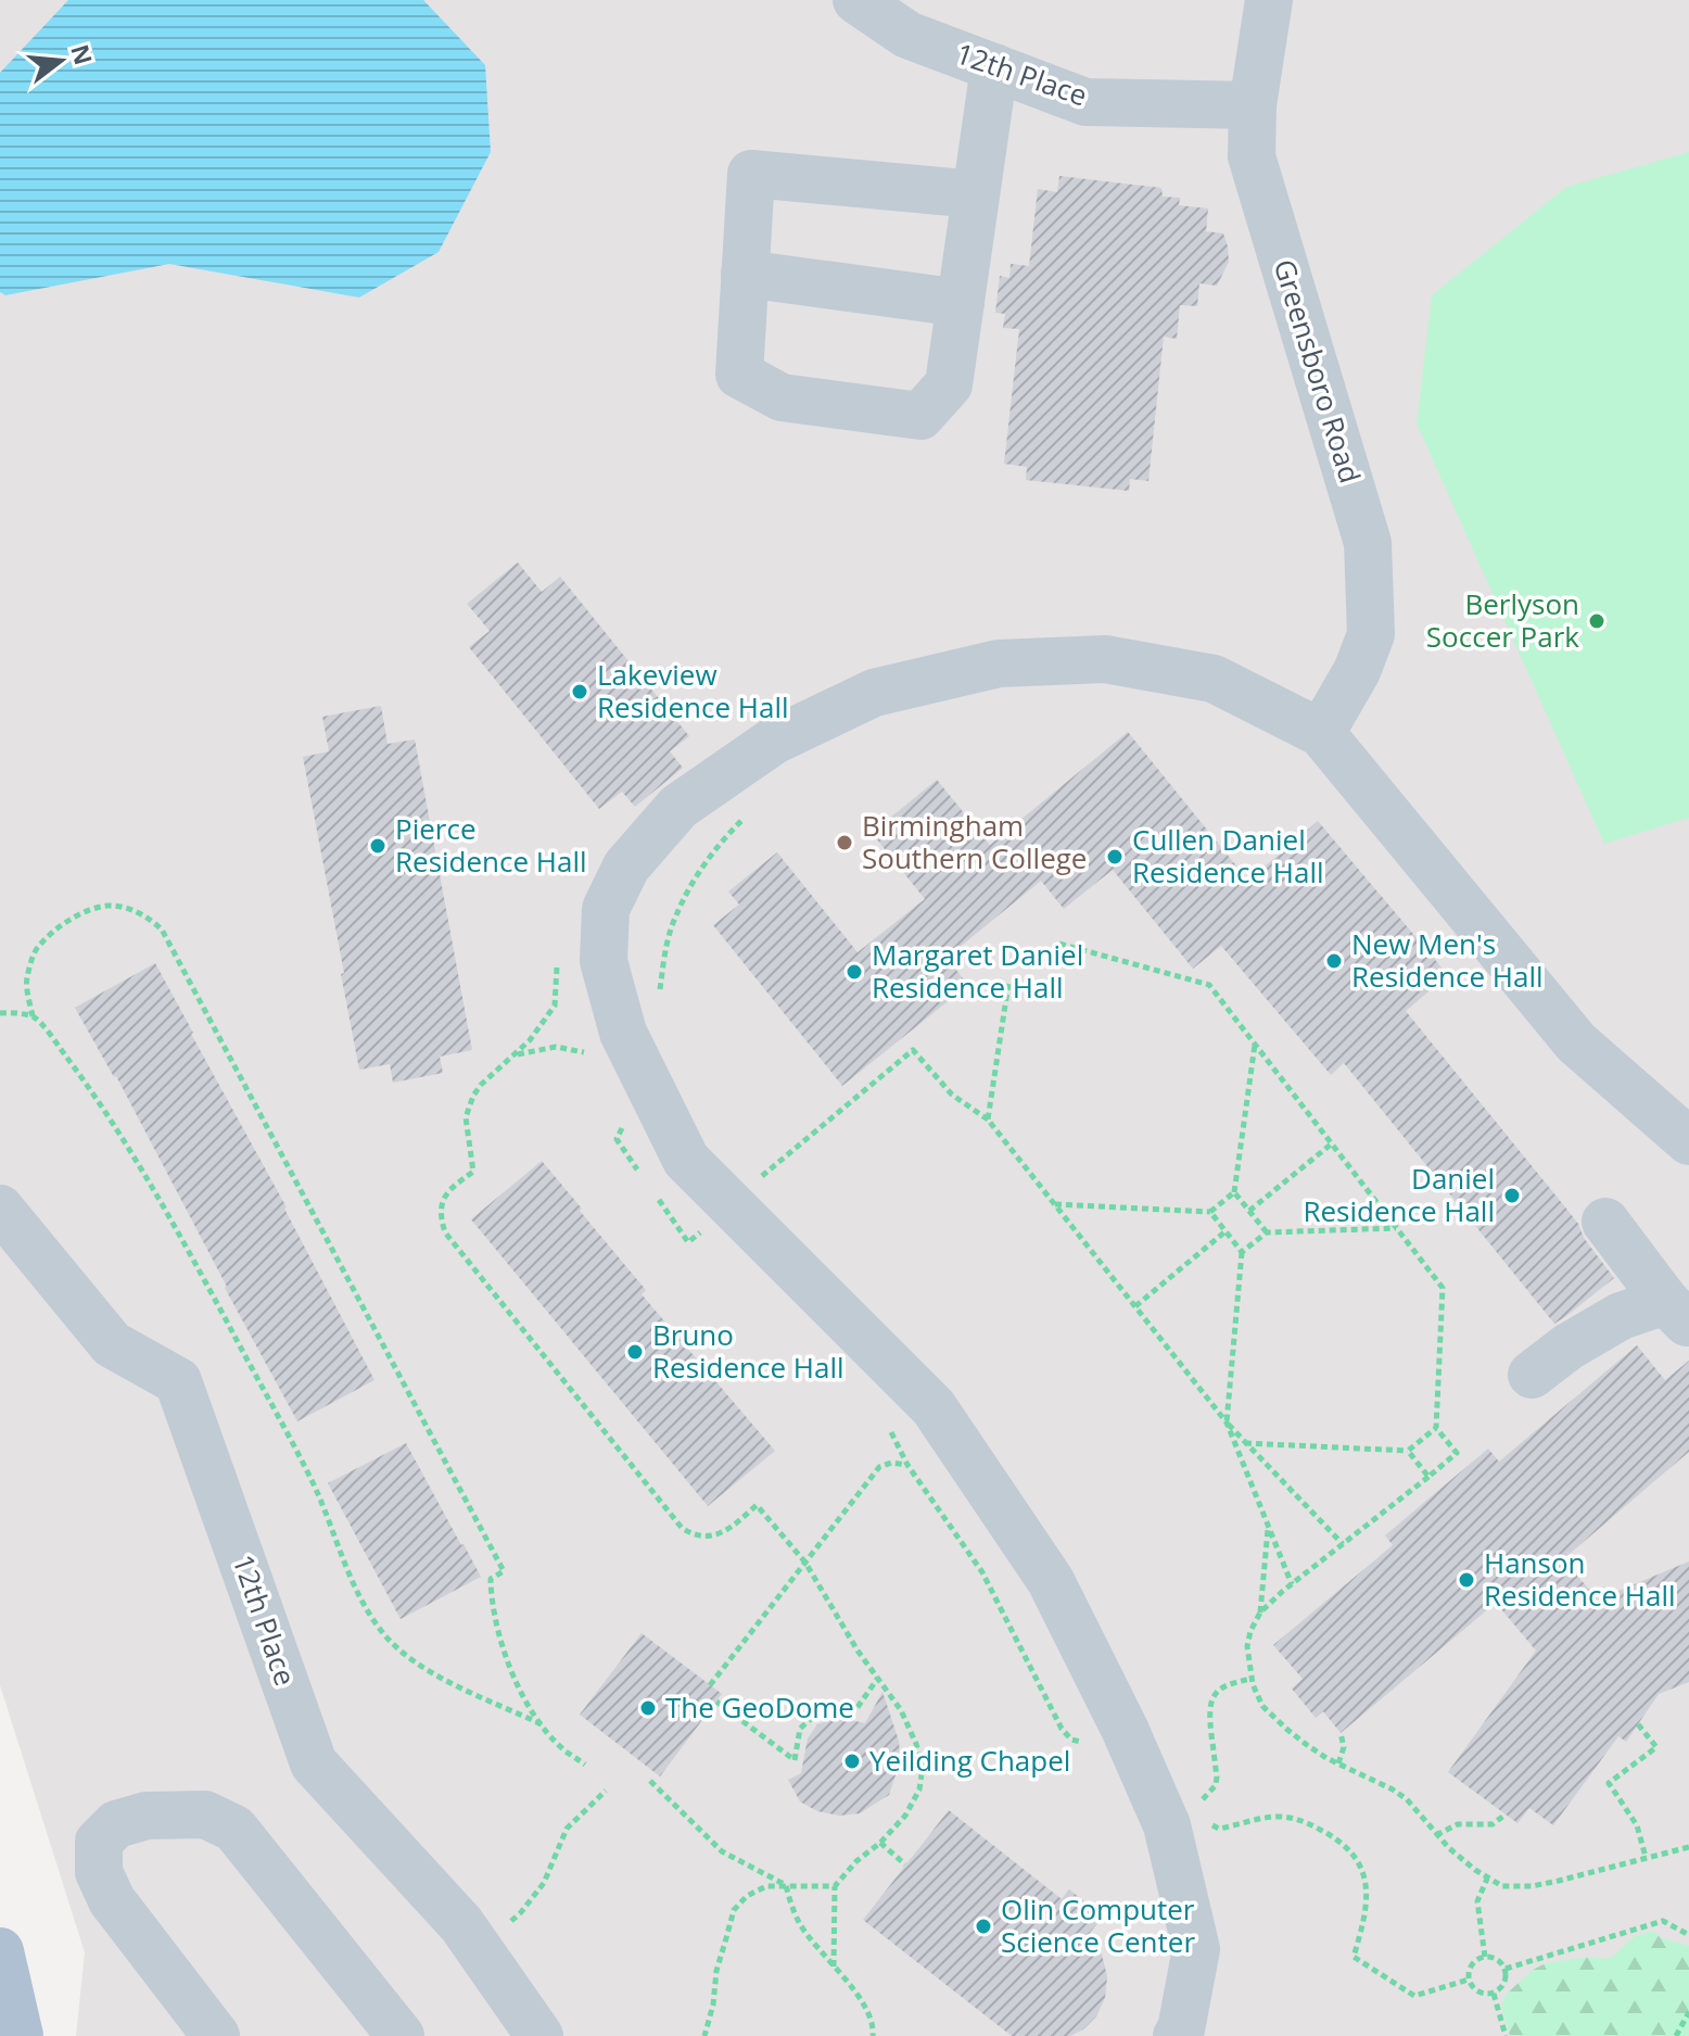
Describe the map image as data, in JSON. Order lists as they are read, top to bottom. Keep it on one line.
{"streets":{"street":["12th Place","Greensboro Road"]},"crossings":[["12th Place","Greensboro Road"]],"places":["Berlyson Soccer Park","Lakeview Residence Hall","Birmingham Southern College","Pierce Residence Hall","Cullen Daniel Residence Hall","New Men's Residence Hall","Margaret Daniel Residence Hall","Daniel Residence Hall","Bruno Residence Hall","Hanson Residence Hall","The GeoDome","Yeilding Chapel","Olin Computer Science Center"],"north":"right"}
